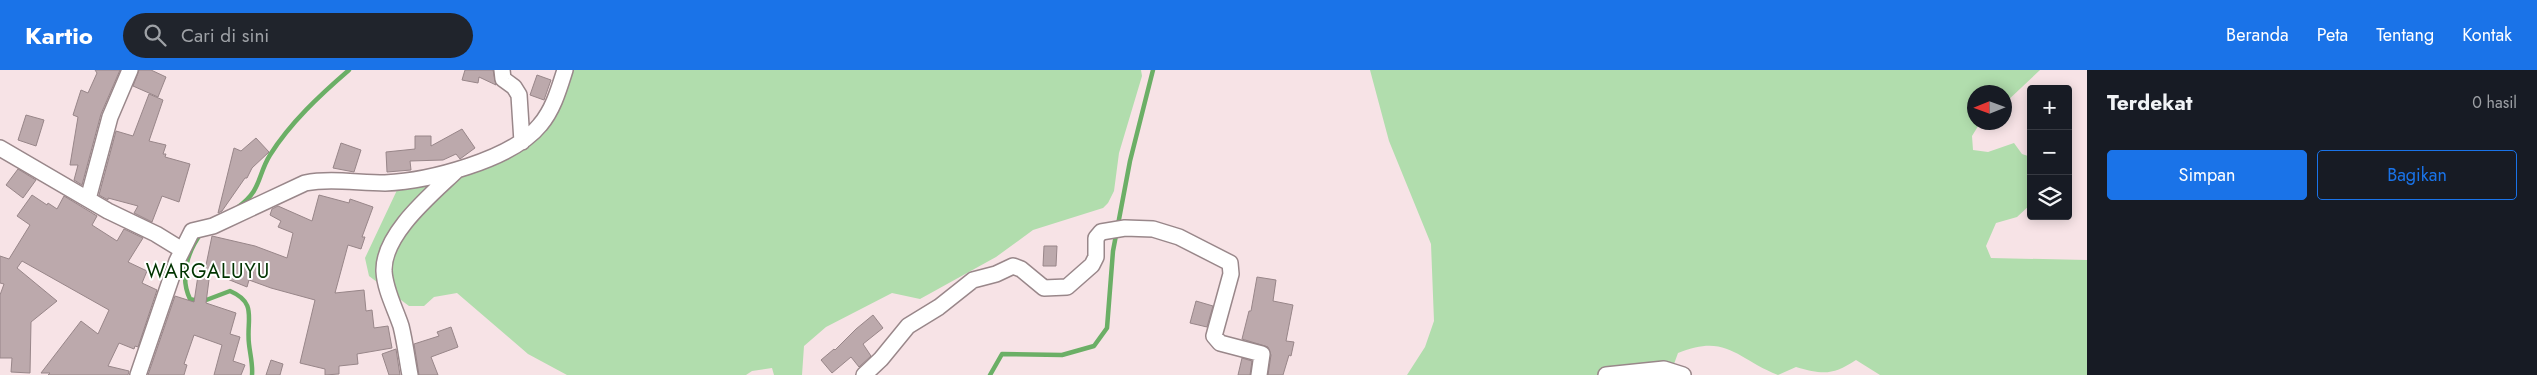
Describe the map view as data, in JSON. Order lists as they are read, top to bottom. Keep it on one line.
{"districts":["WARGALUYU"],"north":"left","page":{"header":"Kartio","search":"Cari di sini","nav":["Beranda","Peta","Tentang","Kontak"],"heading":["Terdekat","0 hasil"],"map_buttons":["+","−"],"buttons":["Simpan","Bagikan"]}}
